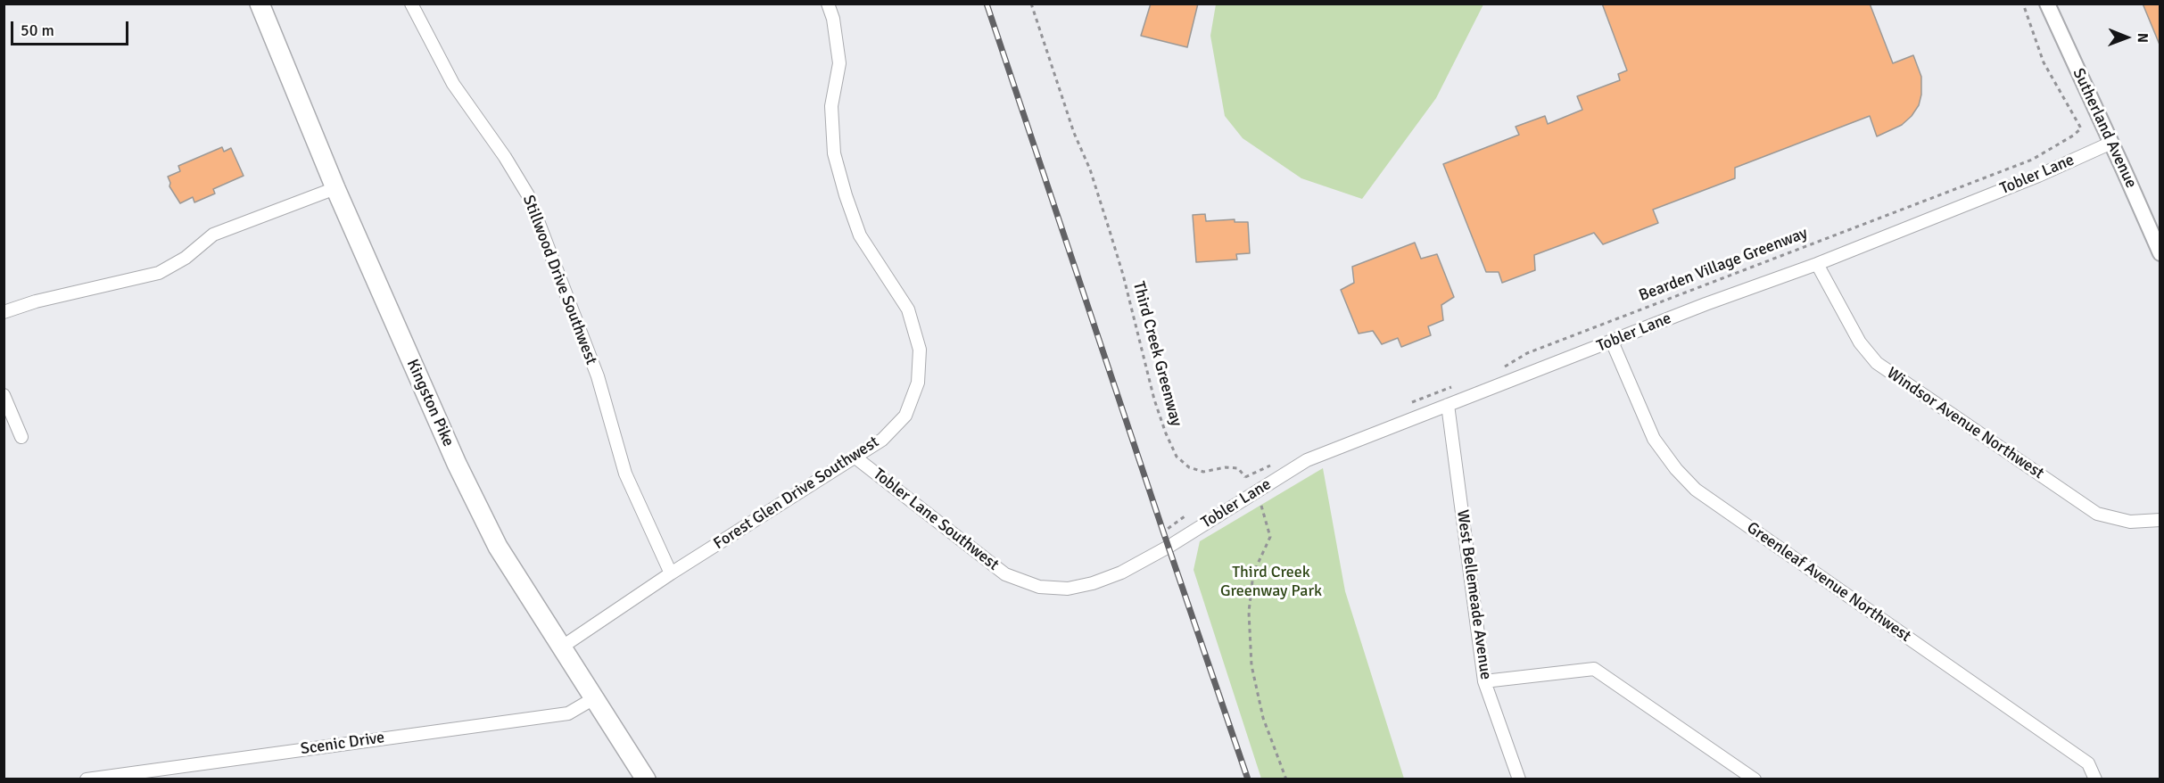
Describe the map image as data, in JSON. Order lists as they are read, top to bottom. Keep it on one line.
{"streets":{"main road":["Kingston Pike"],"street":["Sutherland Avenue","Tobler Lane","Stillwood Drive Southwest","Windsor Avenue Northwest","Forest Glen Drive Southwest","Tobler Lane Southwest","Greenleaf Avenue Northwest","West Bellemeade Avenue","Scenic Drive"],"path":["Bearden Village Greenway","Third Creek Greenway"]},"crossings":[["Sutherland Avenue","Tobler Lane"],["Tobler Lane","Windsor Avenue Northwest"],["Tobler Lane","Tobler Lane Southwest"],["Tobler Lane","Greenleaf Avenue Northwest"],["Tobler Lane","West Bellemeade Avenue"],["Stillwood Drive Southwest","Forest Glen Drive Southwest"],["Kingston Pike","Forest Glen Drive Southwest"],["Kingston Pike","Scenic Drive"],["Forest Glen Drive Southwest","Tobler Lane Southwest"]],"parks":["Third Creek Greenway Park"],"scale_bar":"50 m","north":"right"}
